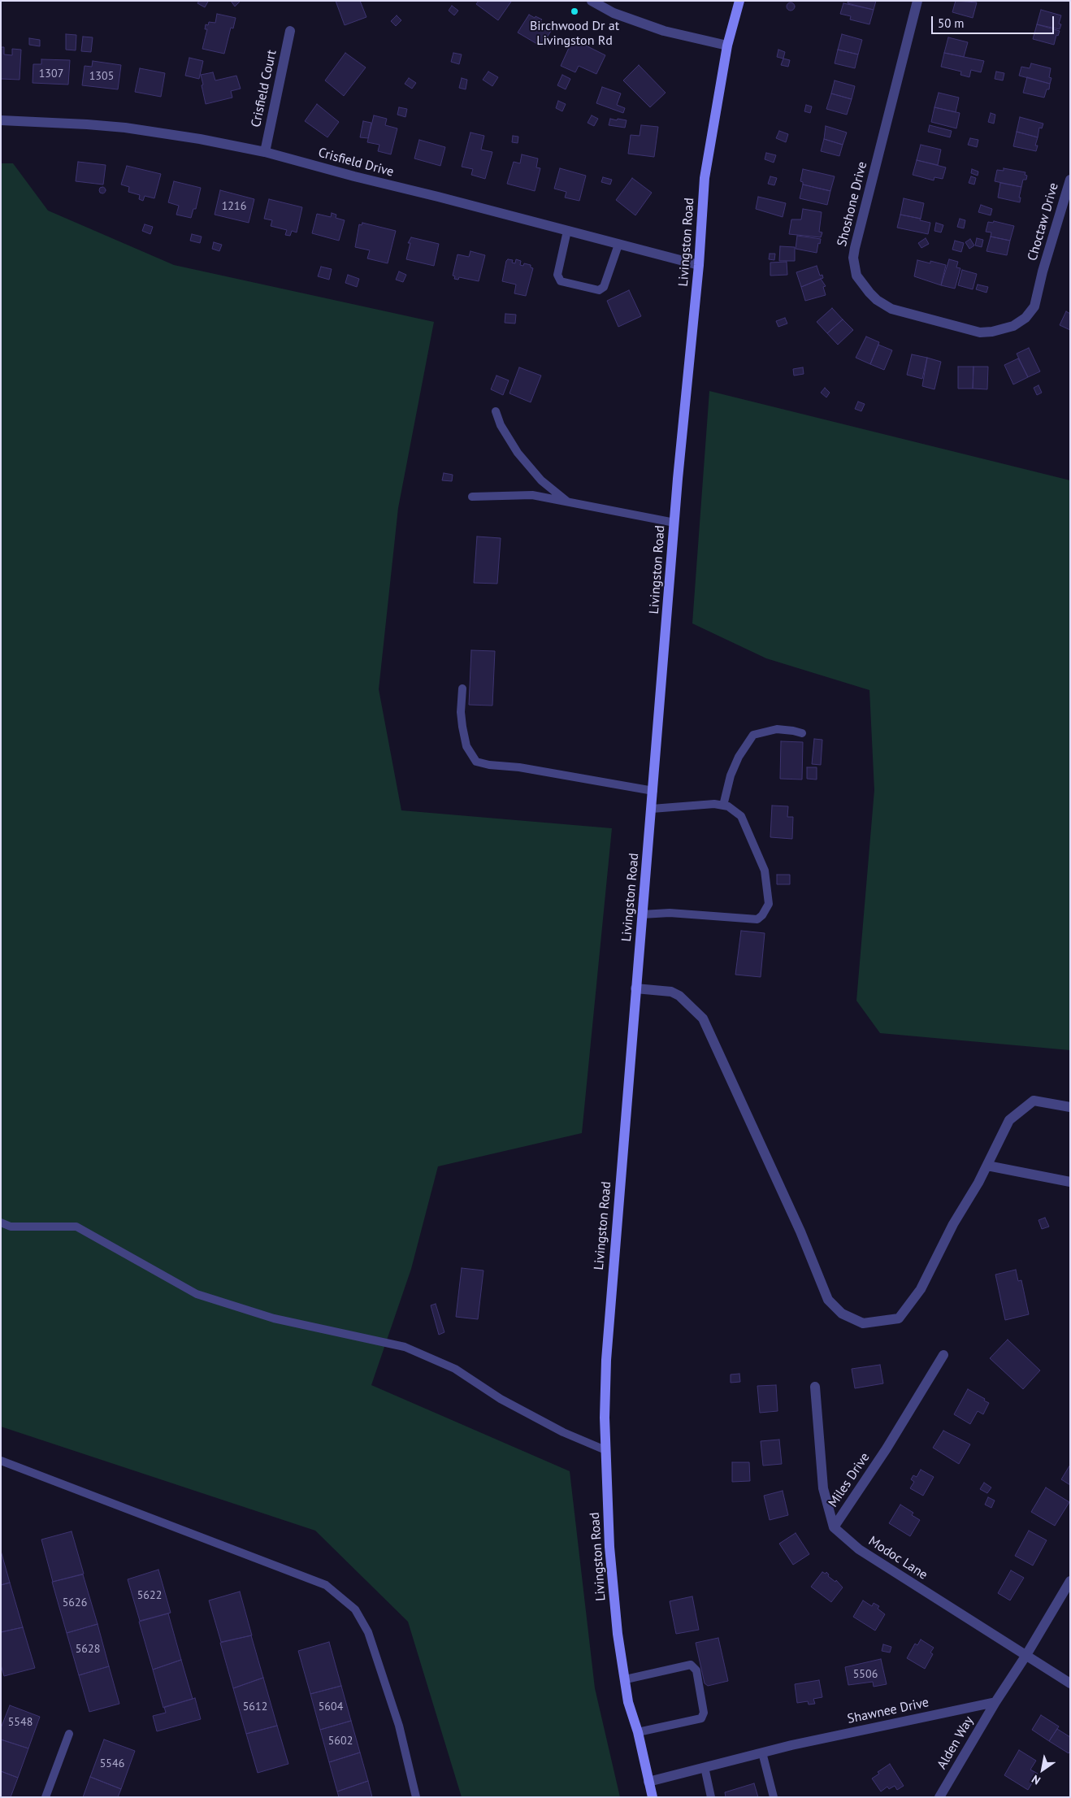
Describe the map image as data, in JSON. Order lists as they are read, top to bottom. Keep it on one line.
{"streets":{"main road":["Livingston Road"],"street":["Crisfield Court","Crisfield Drive","Shoshone Drive","Choctaw Drive","Miles Drive","Modoc Lane","Shawnee Drive","Alden Way"]},"crossings":[["Crisfield Court","Crisfield Drive"],["Crisfield Drive","Livingston Road"],["Shoshone Drive","Choctaw Drive"],["Livingston Road","Shawnee Drive"],["Miles Drive","Modoc Lane"],["Shawnee Drive","Alden Way"]],"places":["Birchwood Dr at Livingston Rd"],"house_numbers":["1307","1305","1216","5622","5626","5628","5506","5612","5604","5548","5602","5546"],"scale_bar":"50 m","north":"bottom left"}
